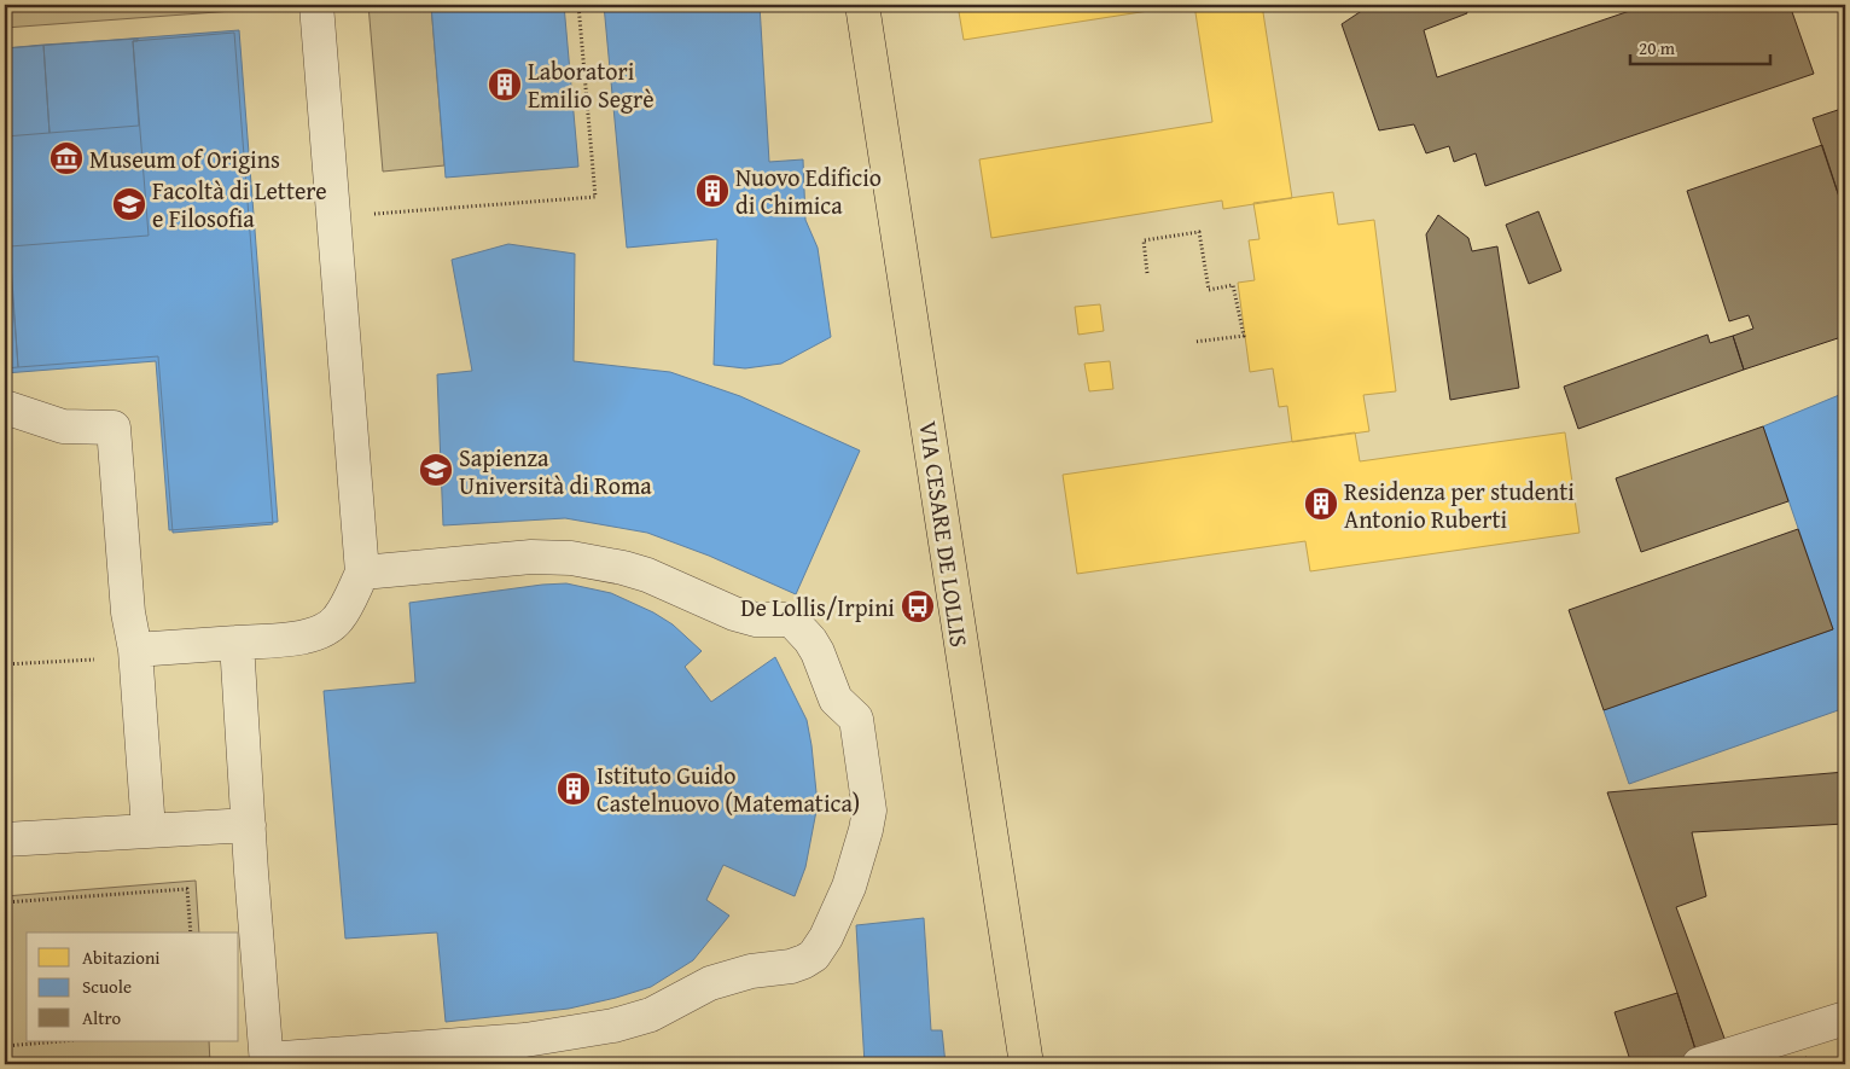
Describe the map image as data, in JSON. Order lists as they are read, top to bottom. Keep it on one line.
{"streets":{"main road":["VIA CESARE DE LOLLIS"]},"places":{"building":["Laboratori Emilio Segrè","Nuovo Edificio di Chimica","Residenza per studenti Antonio Ruberti","Istituto Guido Castelnuovo (Matematica)"],"museum":["Museum of Origins"],"school or university":["Facoltà di Lettere e Filosofia","Sapienza Università di Roma"],"bus stop":["De Lollis/Irpini"]},"legend":["Abitazioni","Scuole","Altro"],"scale_bar":"20 m"}
